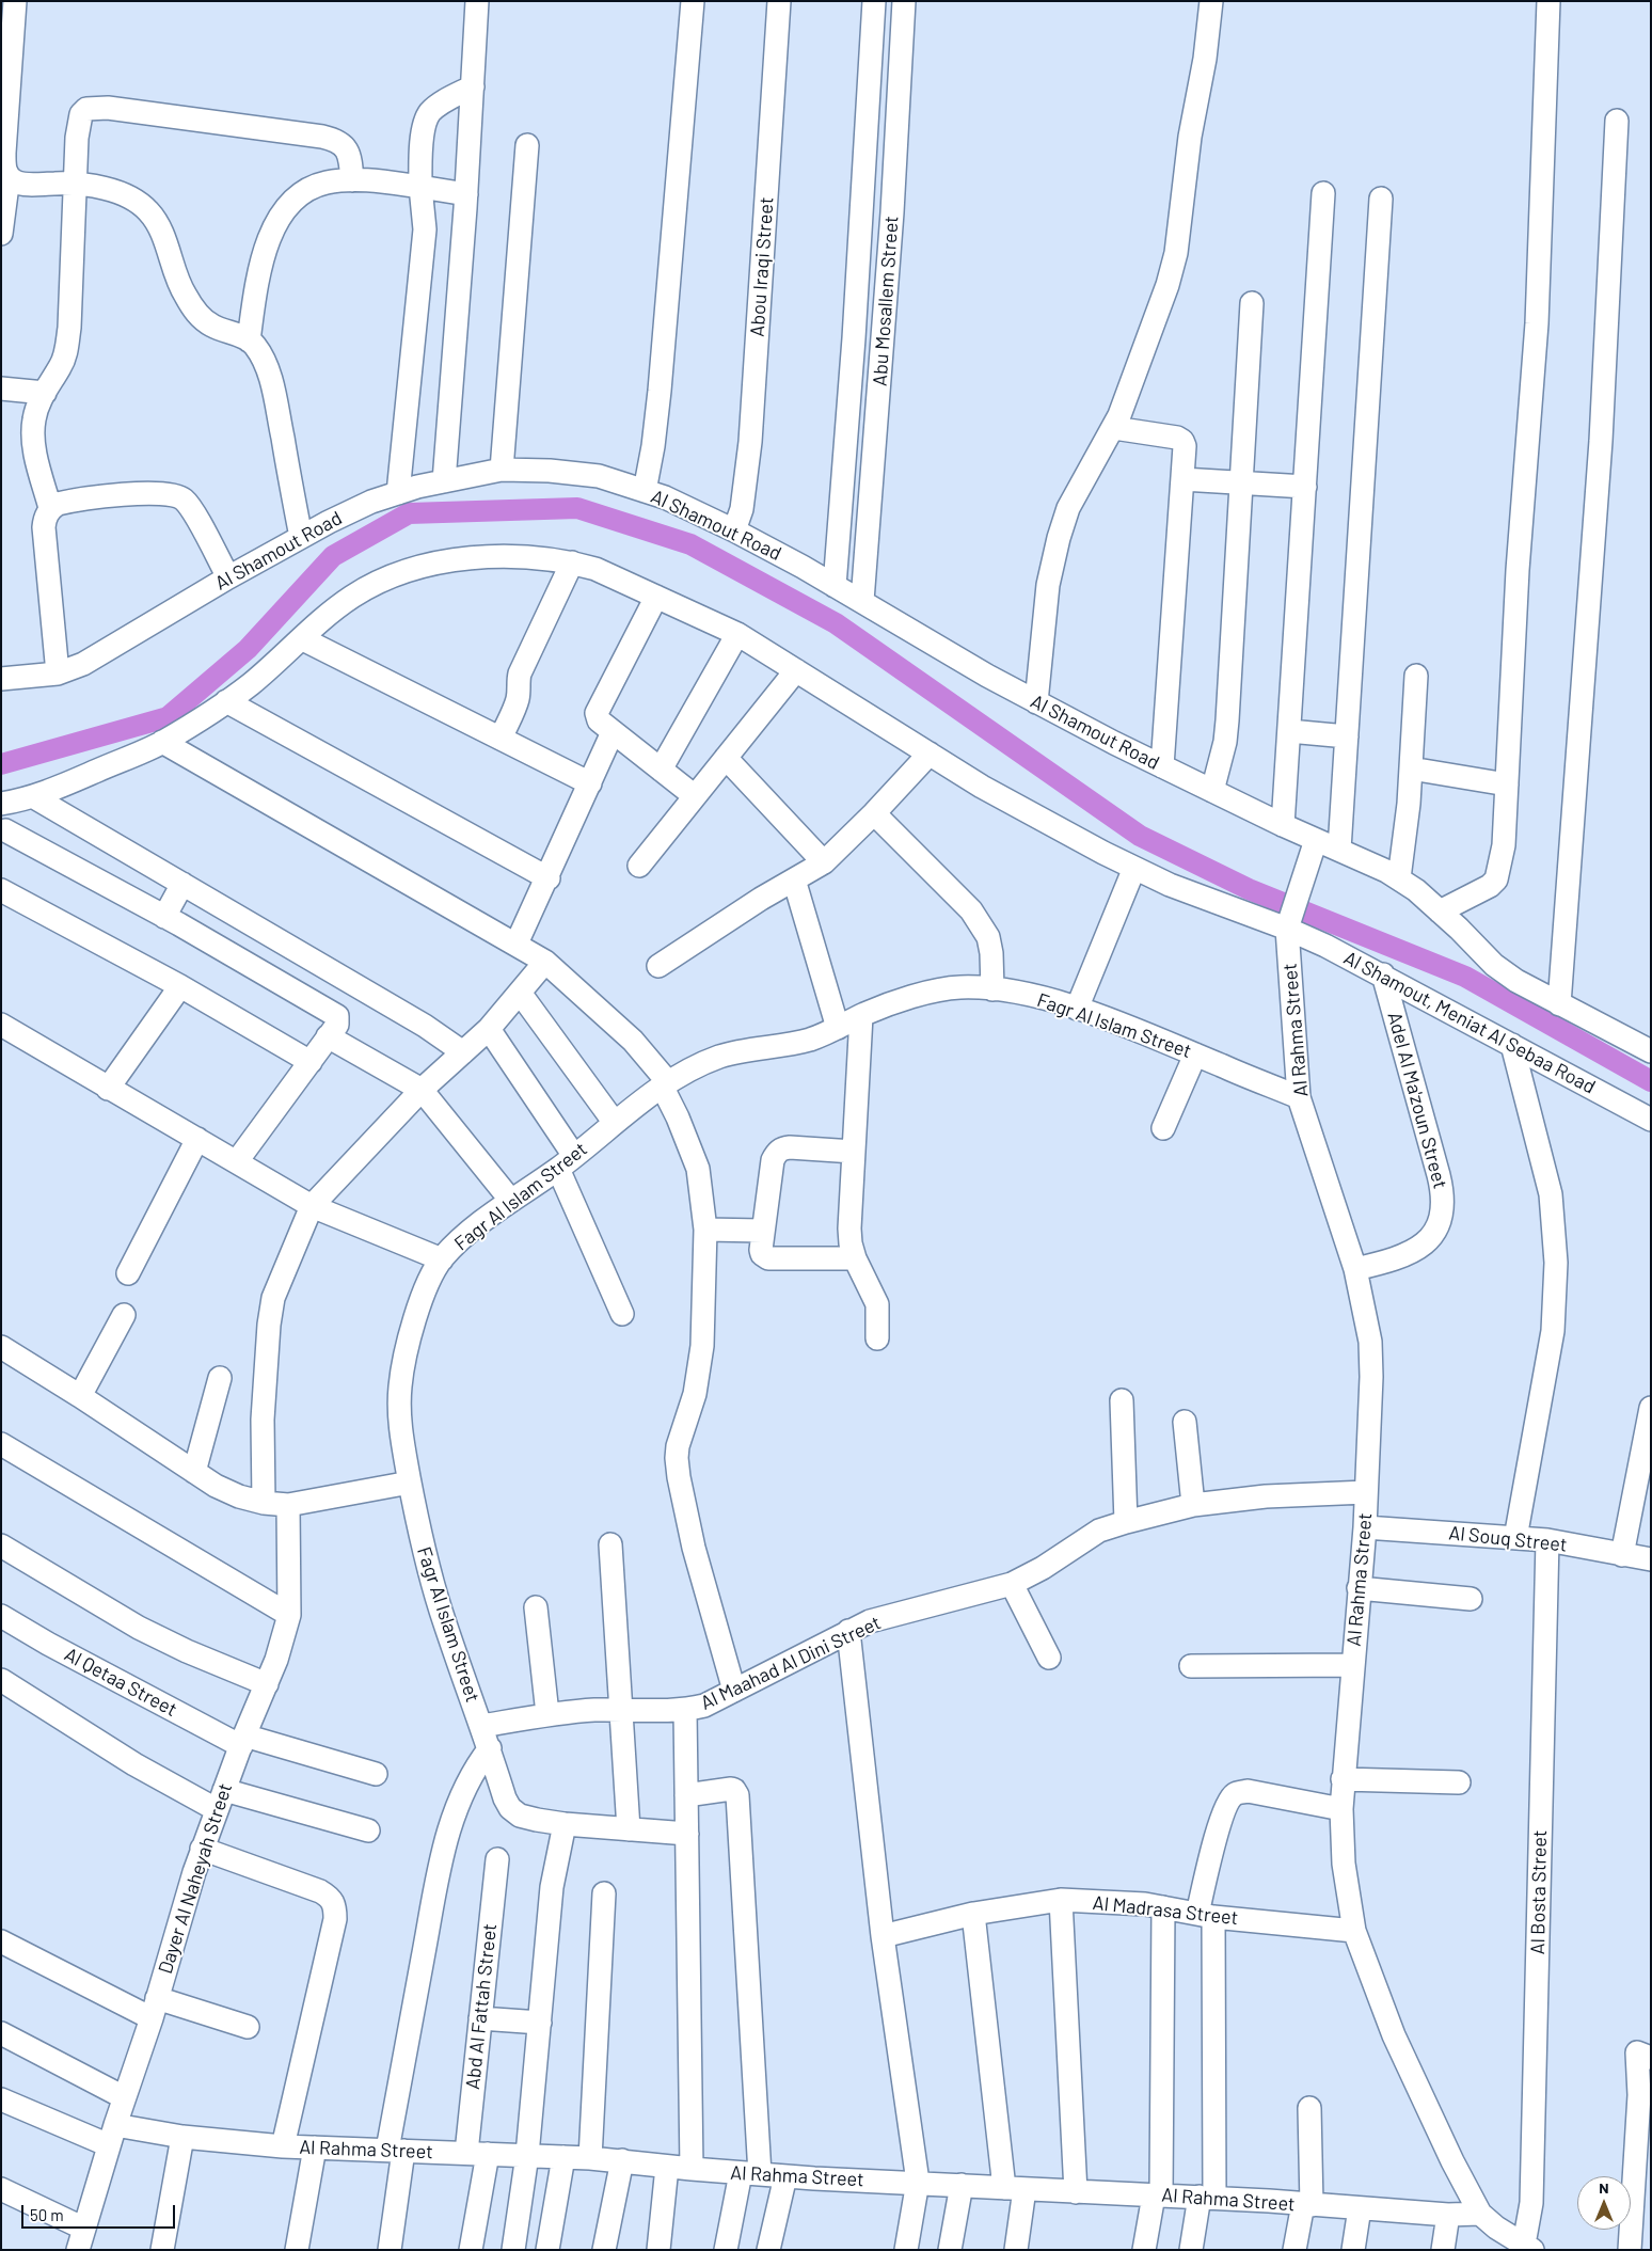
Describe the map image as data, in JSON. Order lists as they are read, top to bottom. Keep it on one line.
{"streets":{"street":["Abou Iraqi Street","Abu Mosallem Street","Al Shamout Road","Al Shamout, Meniat Al Sebaa Road","Fagr Al Islam Street","Al Rahma Street","Adel Al Ma'zoun Street","Al Souq Street","Al Maahad Al Dini Street","Al Qetaa Street","Dayer Al Naheyah Street","Al Bosta Street","Al Madrasa Street","Abd Al Fattah Street"]},"crossings":[["Abou Iraqi Street","Al Shamout Road"],["Abu Mosallem Street","Al Shamout Road"],["Al Shamout, Meniat Al Sebaa Road","Al Rahma Street"],["Al Shamout, Meniat Al Sebaa Road","Adel Al Ma'zoun Street"],["Fagr Al Islam Street","Al Rahma Street"],["Fagr Al Islam Street","Al Maahad Al Dini Street"],["Al Rahma Street","Adel Al Ma'zoun Street"],["Al Rahma Street","Al Souq Street"],["Al Rahma Street","Al Maahad Al Dini Street"],["Al Rahma Street","Dayer Al Naheyah Street"],["Al Rahma Street","Al Bosta Street"],["Al Rahma Street","Al Madrasa Street"],["Al Rahma Street","Abd Al Fattah Street"],["Al Souq Street","Al Bosta Street"],["Al Qetaa Street","Dayer Al Naheyah Street"]],"scale_bar":"50 m","north":"top"}
